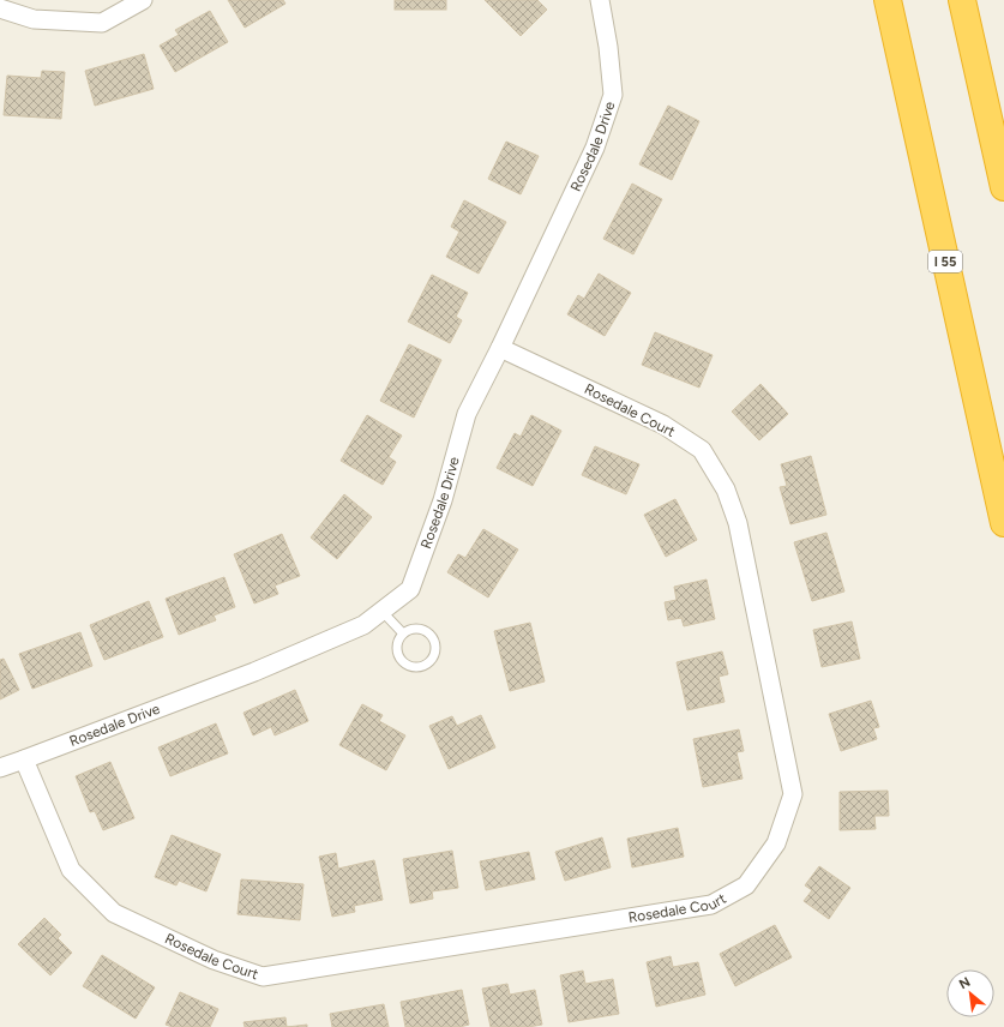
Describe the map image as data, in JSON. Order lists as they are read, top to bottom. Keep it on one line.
{"streets":{"highway":["I 55"],"street":["Rosedale Drive","Rosedale Court"]},"crossings":[["Rosedale Drive","Rosedale Court"]],"north":"top left"}
